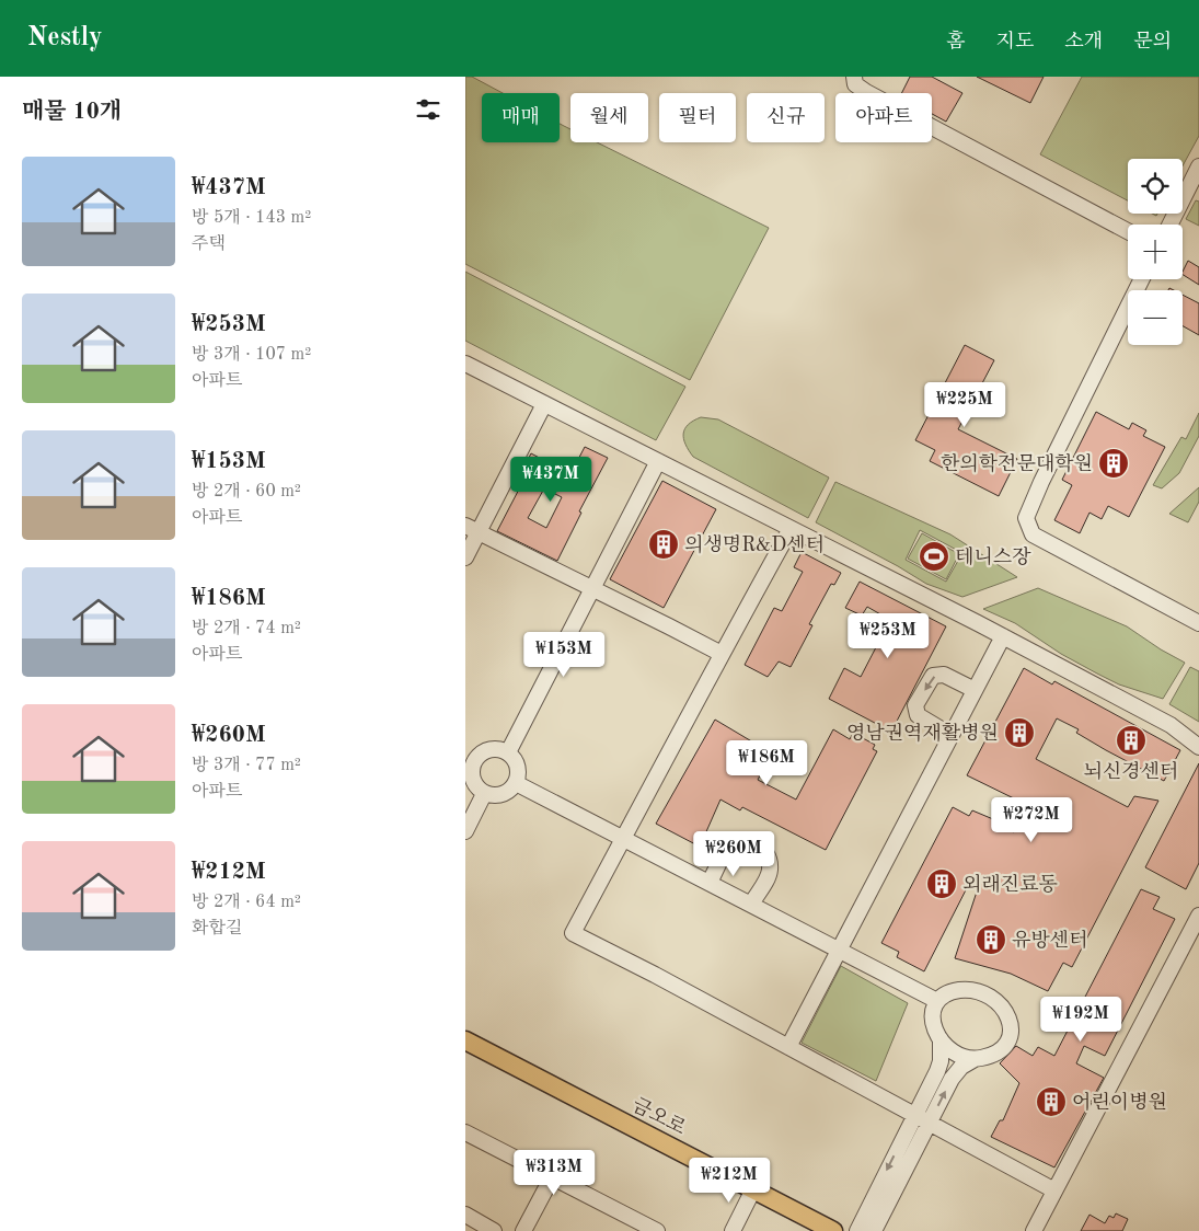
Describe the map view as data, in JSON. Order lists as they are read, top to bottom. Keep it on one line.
{"streets":{"main road":["금오로"]},"places":{"building":["한의학전문대학원","의생명R&D센터","영남권역재활병원","뇌신경센터","외래진료동","유방센터","어린이병원"],"sports":["테니스장"]},"page":{"header":"Nestly","nav":["홈","지도","소개","문의"],"heading":"매물 10개","chip":["매매","월세","필터","신규","아파트"],"list":[{"name":"₩437M","note":"방 5개 · 143 m² · 주택"},{"name":"₩253M","note":"방 3개 · 107 m² · 아파트"},{"name":"₩153M","note":"방 2개 · 60 m² · 아파트"},{"name":"₩186M","note":"방 2개 · 74 m² · 아파트"},{"name":"₩260M","note":"방 3개 · 77 m² · 아파트"},{"name":"₩212M","note":"방 2개 · 64 m² · 화합길"}],"map_buttons":["+","−"],"price":["₩225M","₩437M","₩253M","₩153M","₩186M","₩272M","₩260M","₩192M","₩313M","₩212M"]}}
